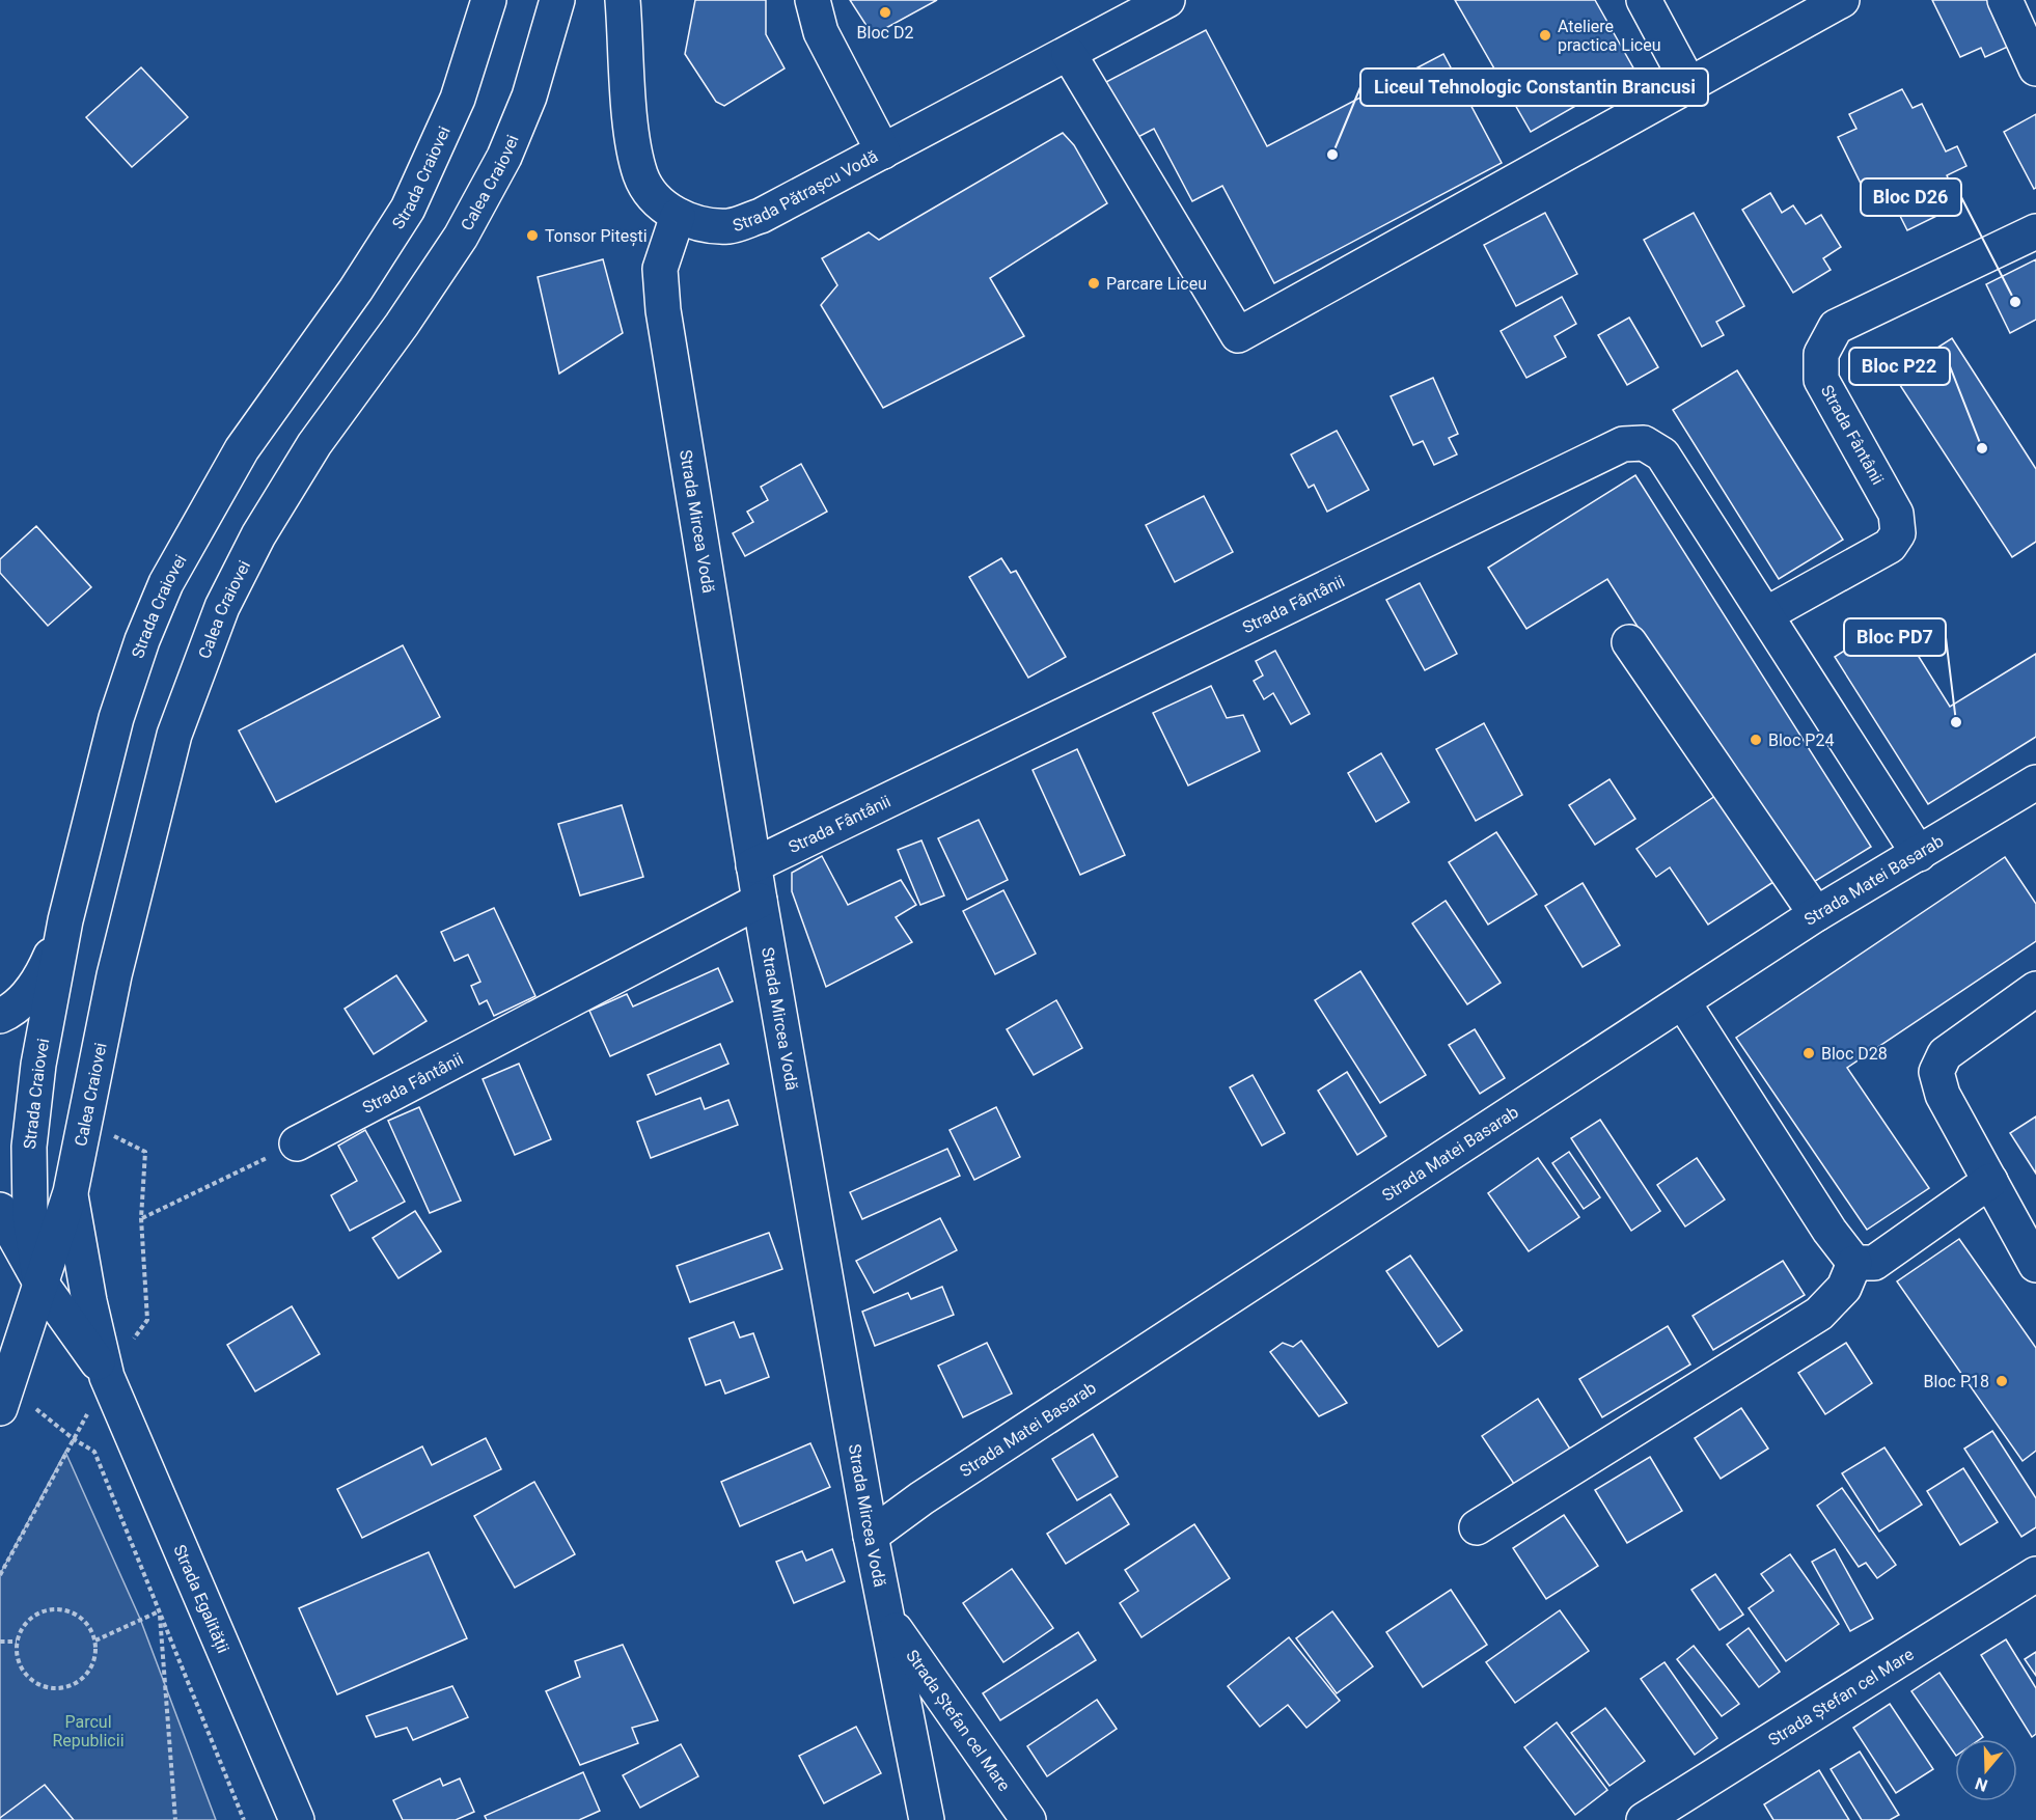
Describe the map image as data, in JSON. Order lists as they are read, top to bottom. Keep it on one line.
{"streets":{"street":["Strada Craiovei","Calea Craiovei","Strada Pătrașcu Vodă","Strada Fântânii","Strada Mircea Vodă","Strada Matei Basarab","Strada Egalității","Strada Ștefan cel Mare"]},"crossings":[["Strada Craiovei","Calea Craiovei"],["Strada Pătrașcu Vodă","Strada Mircea Vodă"],["Strada Fântânii","Strada Mircea Vodă"],["Strada Fântânii","Strada Matei Basarab"],["Strada Mircea Vodă","Strada Matei Basarab"],["Strada Mircea Vodă","Strada Ștefan cel Mare"]],"parks":["Parcul Republicii"],"places":["Bloc D2","Ateliere practica Liceu","Liceul Tehnologic Constantin Brancusi","Tonsor Pitești","Parcare Liceu","Bloc D26","Bloc P22","Bloc PD7","Bloc P24","Bloc D28","Bloc P18"],"north":"bottom"}
